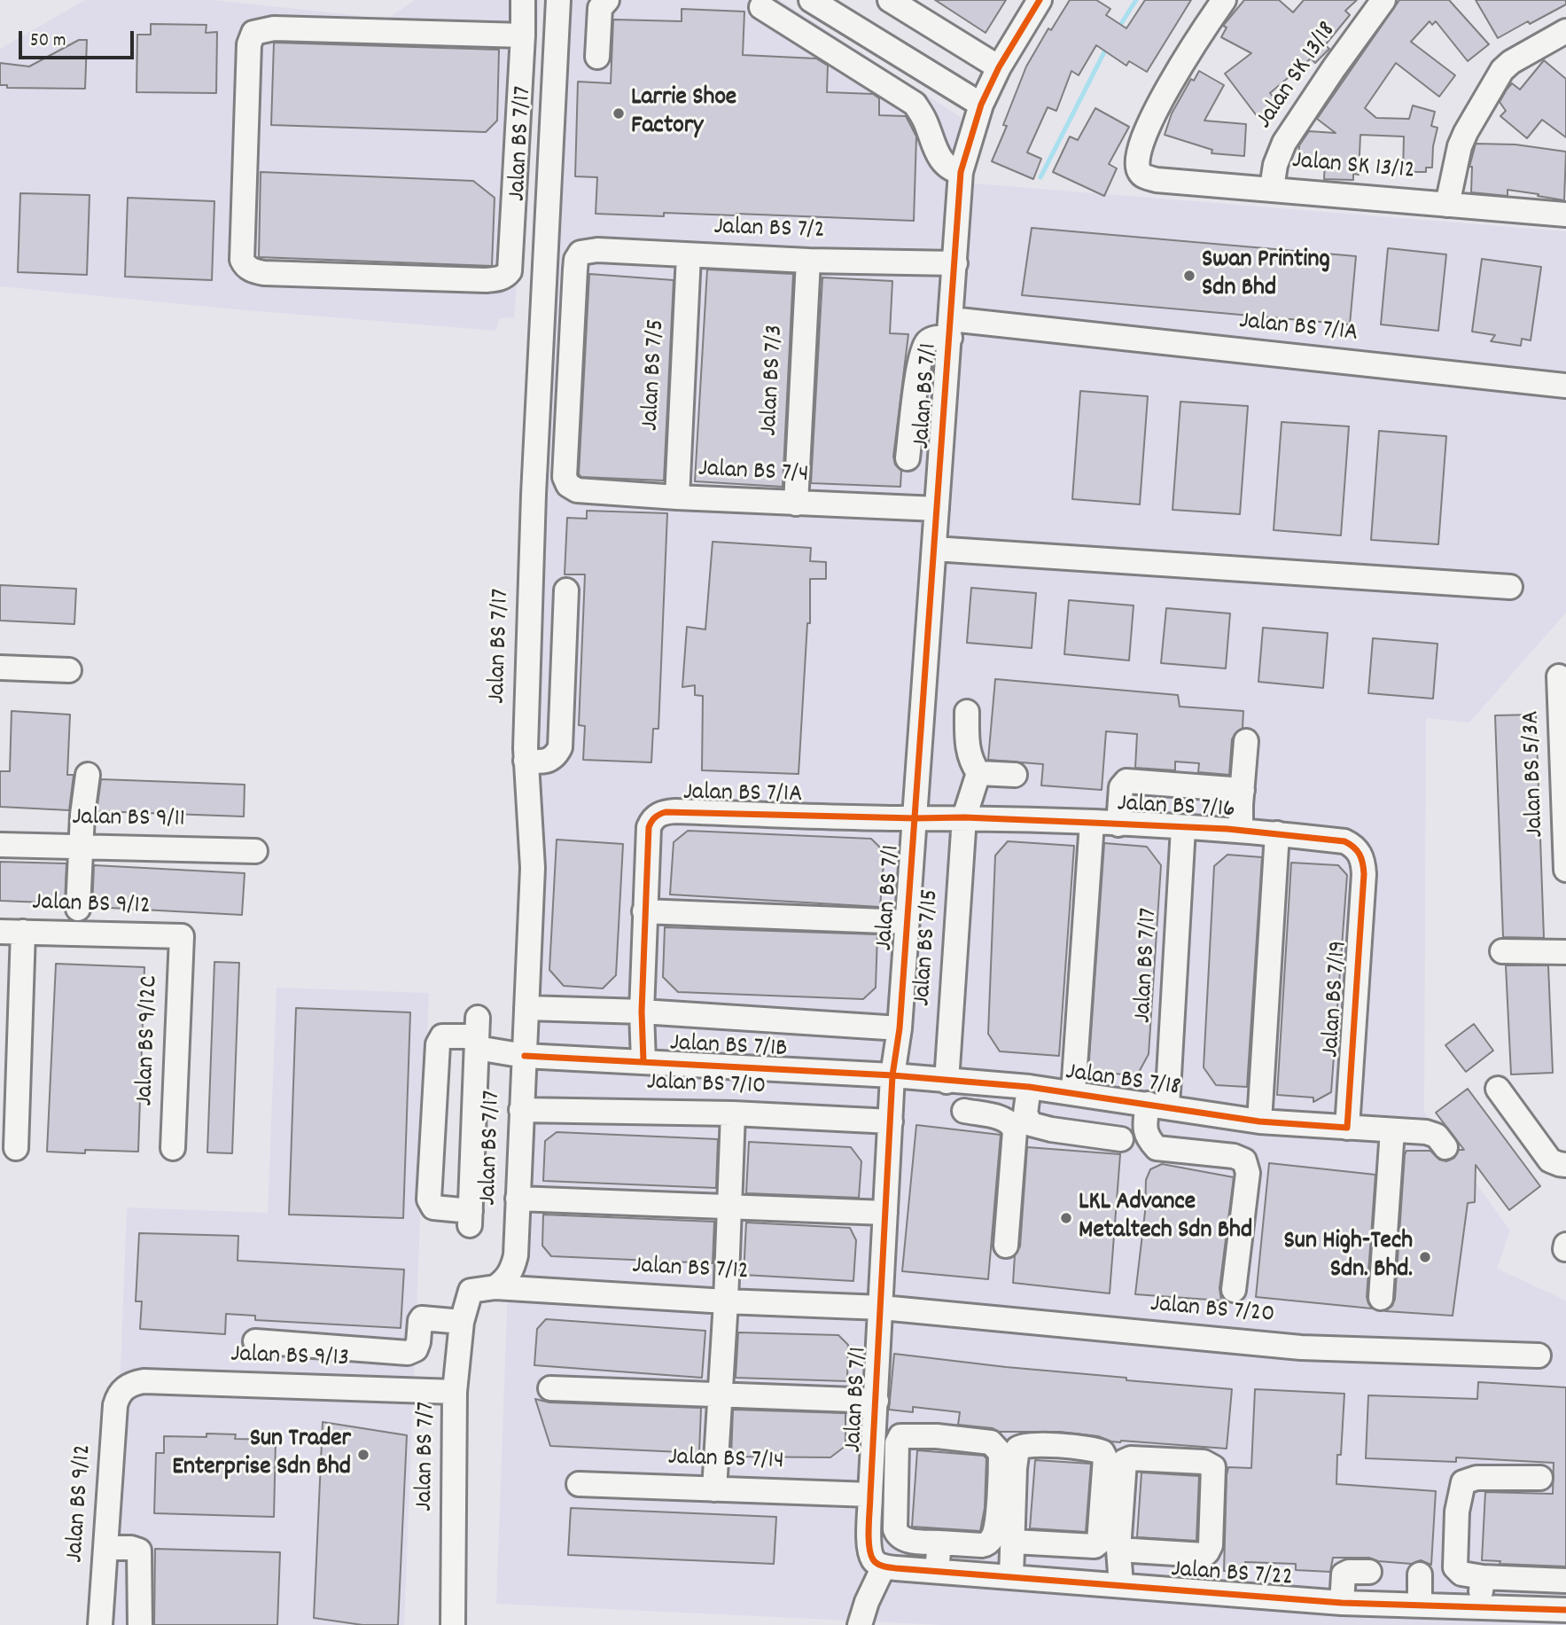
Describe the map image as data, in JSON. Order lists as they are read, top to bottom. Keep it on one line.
{"streets":{"street":["Jalan SK 13/18","Jalan BS 7/17","Jalan SK 13/12","Jalan BS 7/2","Jalan BS 7/1A","Jalan BS 7/5","Jalan BS 7/3","Jalan BS 7/1","Jalan BS 7/4","Jalan BS 5/3A","Jalan BS 7/16","Jalan BS 9/11","Jalan BS 9/12","Jalan BS 7/15","Jalan BS 7/19","Jalan BS 9/12C","Jalan BS 7/1B","Jalan BS 7/18","Jalan BS 7/10","Jalan BS 7/12","Jalan BS 7/20","Jalan BS 9/13","Jalan BS 7/7","Jalan BS 7/14","Jalan BS 7/22"]},"crossings":[["Jalan SK 13/18","Jalan SK 13/12"],["Jalan BS 7/17","Jalan BS 7/16"],["Jalan BS 7/17","Jalan BS 7/1B"],["Jalan BS 7/17","Jalan BS 7/18"],["Jalan BS 7/17","Jalan BS 7/10"],["Jalan BS 7/17","Jalan BS 7/12"],["Jalan BS 7/2","Jalan BS 7/5"],["Jalan BS 7/2","Jalan BS 7/3"],["Jalan BS 7/2","Jalan BS 7/1"],["Jalan BS 7/2","Jalan BS 7/4"],["Jalan BS 7/1A","Jalan BS 7/1"],["Jalan BS 7/1A","Jalan BS 7/16"],["Jalan BS 7/1A","Jalan BS 7/1B"],["Jalan BS 7/5","Jalan BS 7/4"],["Jalan BS 7/3","Jalan BS 7/4"],["Jalan BS 7/1","Jalan BS 7/4"],["Jalan BS 7/1","Jalan BS 7/16"],["Jalan BS 7/1","Jalan BS 7/1B"],["Jalan BS 7/1","Jalan BS 7/18"],["Jalan BS 7/1","Jalan BS 7/10"],["Jalan BS 7/1","Jalan BS 7/12"],["Jalan BS 7/1","Jalan BS 7/20"],["Jalan BS 7/1","Jalan BS 7/14"],["Jalan BS 7/1","Jalan BS 7/22"],["Jalan BS 7/16","Jalan BS 7/15"],["Jalan BS 7/16","Jalan BS 7/19"],["Jalan BS 9/12","Jalan BS 9/12C"],["Jalan BS 9/12","Jalan BS 9/13"],["Jalan BS 7/15","Jalan BS 7/18"],["Jalan BS 7/19","Jalan BS 7/18"],["Jalan BS 7/1B","Jalan BS 7/18"],["Jalan BS 7/12","Jalan BS 7/20"],["Jalan BS 7/12","Jalan BS 7/7"],["Jalan BS 9/13","Jalan BS 7/7"]],"places":["Larrie Shoe Factory","Swan Printing Sdn Bhd","LKL Advance Metaltech Sdn Bhd","Sun High-Tech Sdn. Bhd.","Sun Trader Enterprise Sdn Bhd"],"scale_bar":"50 m"}
